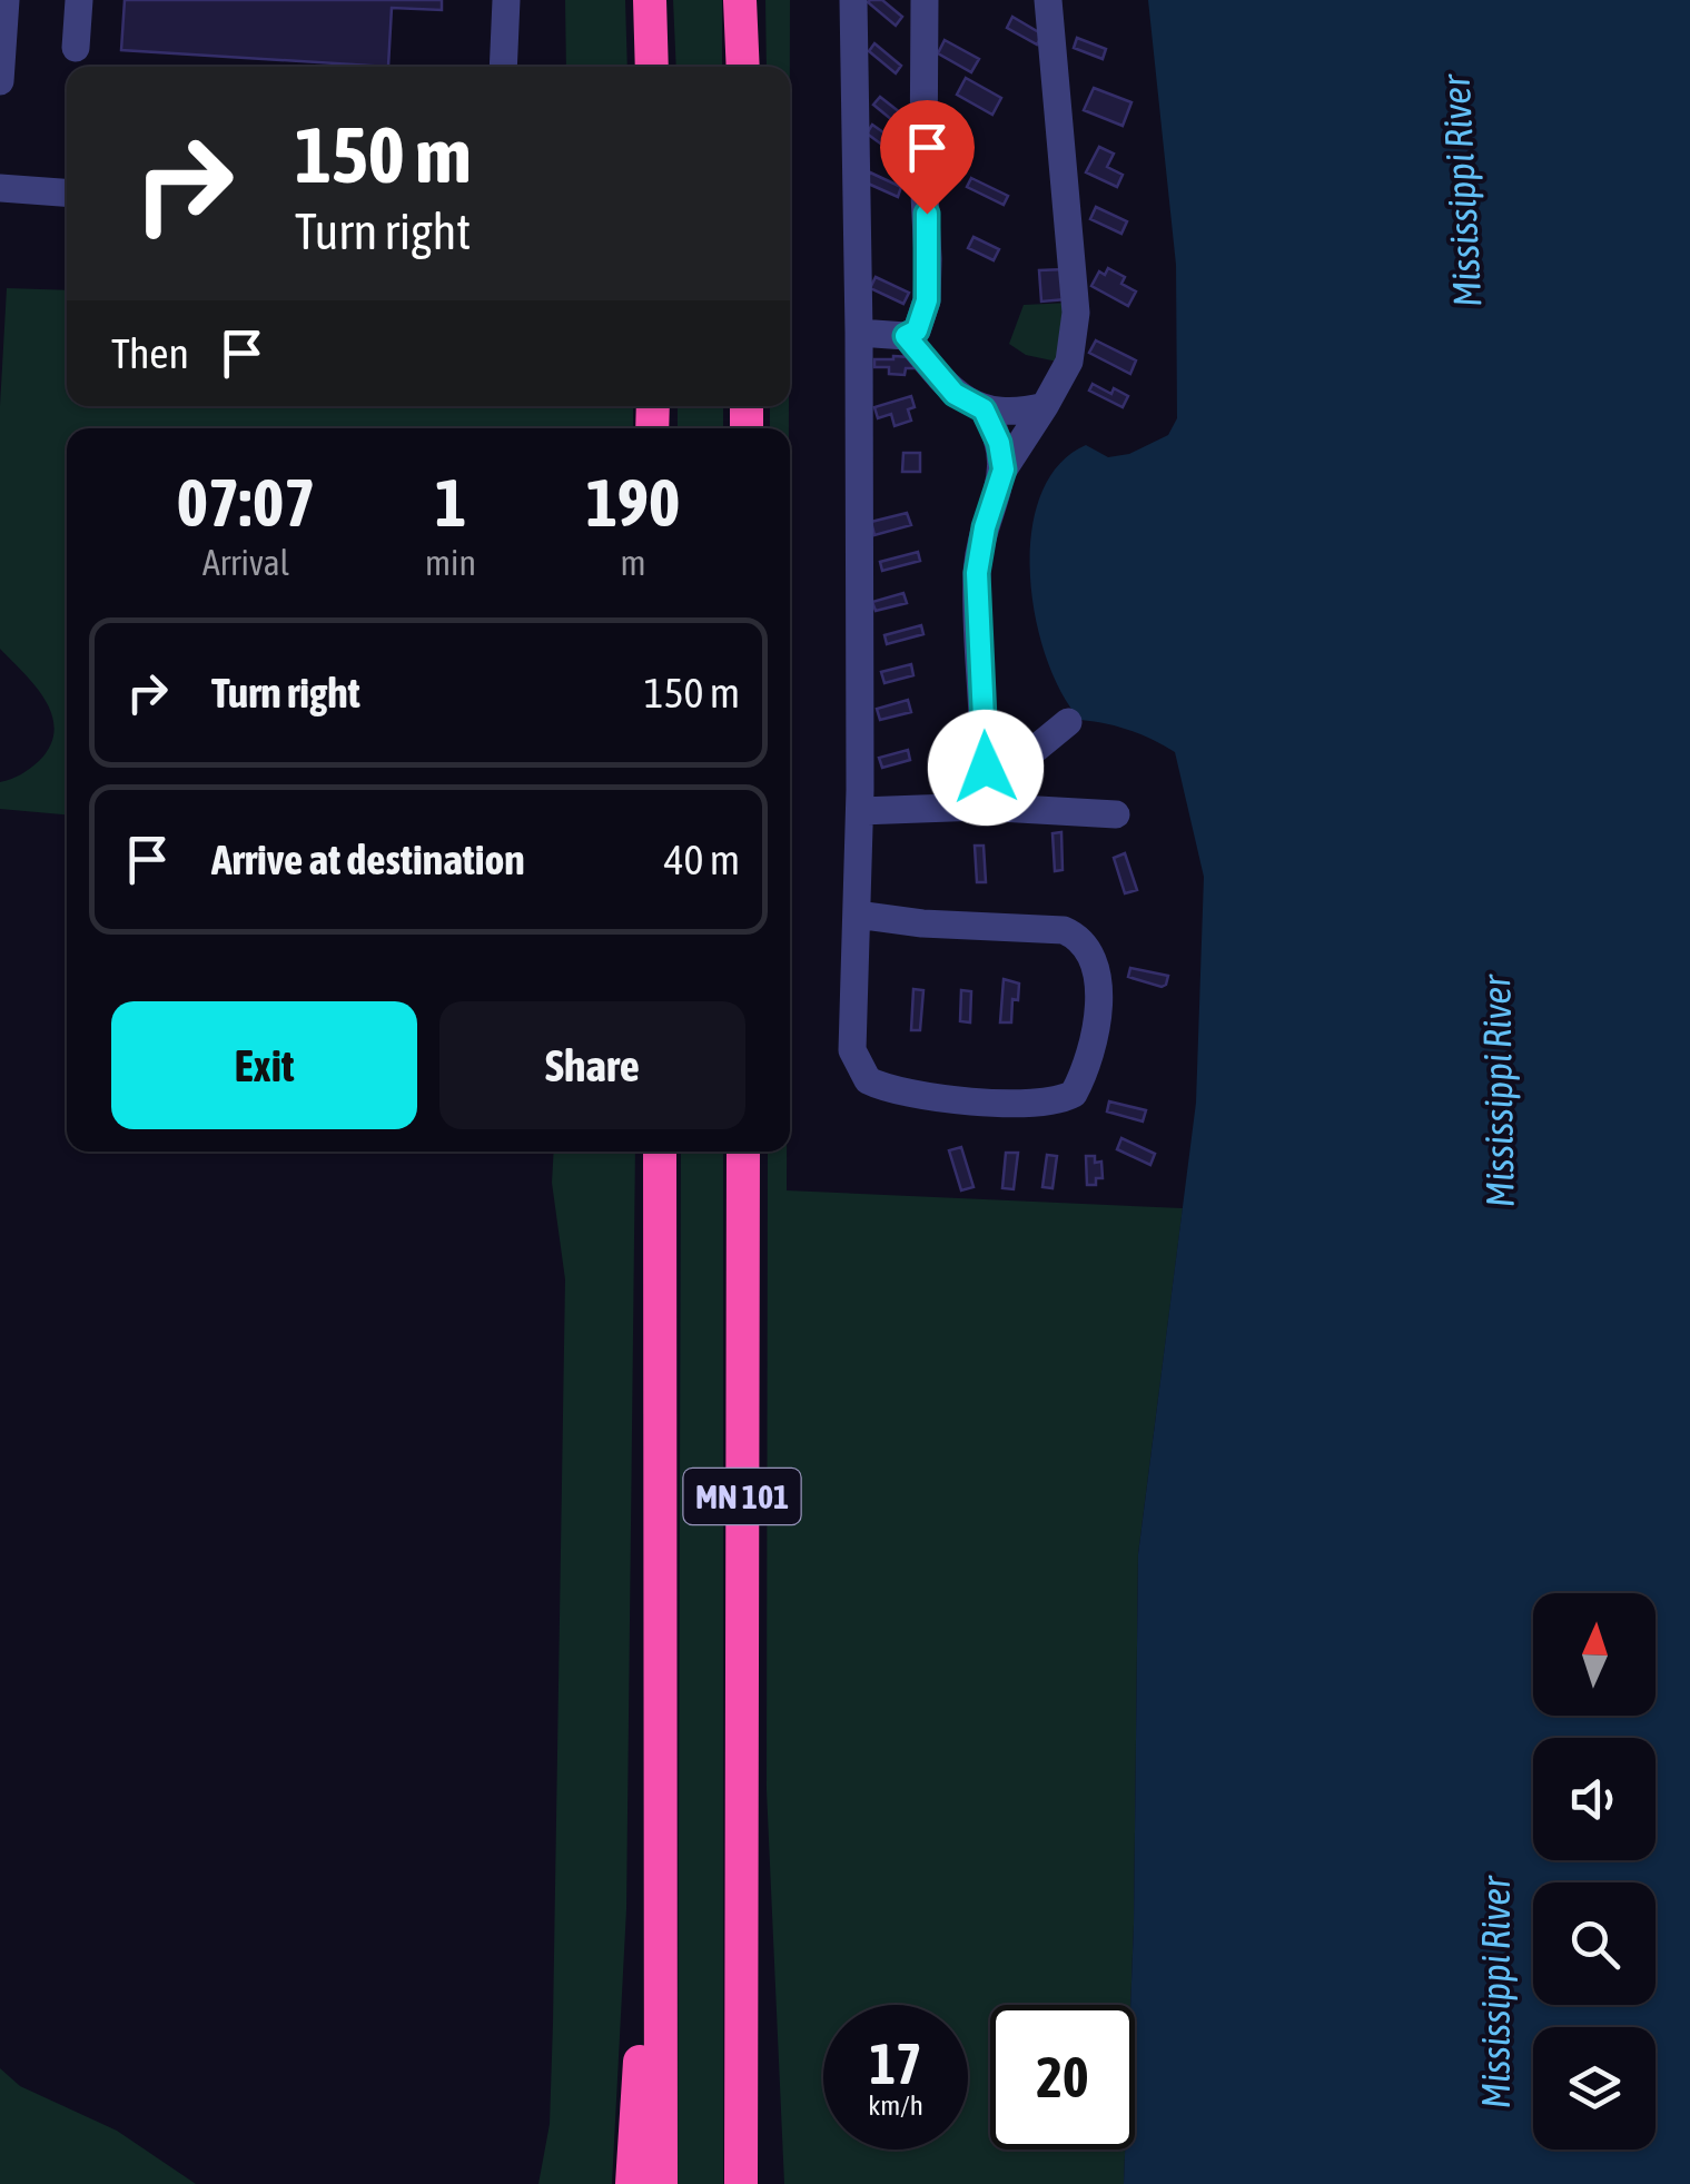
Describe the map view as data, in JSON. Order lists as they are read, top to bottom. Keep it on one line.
{"streets":{"highway":["MN 101"]},"water":["Mississippi River"],"north":"top","page":{"turn":["150 m","Turn right"],"then":"Then","eta":["07:07","Arrival","1","min","190","m"],"list":[{"name":"Turn right","value":"150 m"},{"name":"Arrive at destination","value":"40 m"}],"buttons":["Exit","Share"],"speed":"17 km/h","limit":"20"}}
